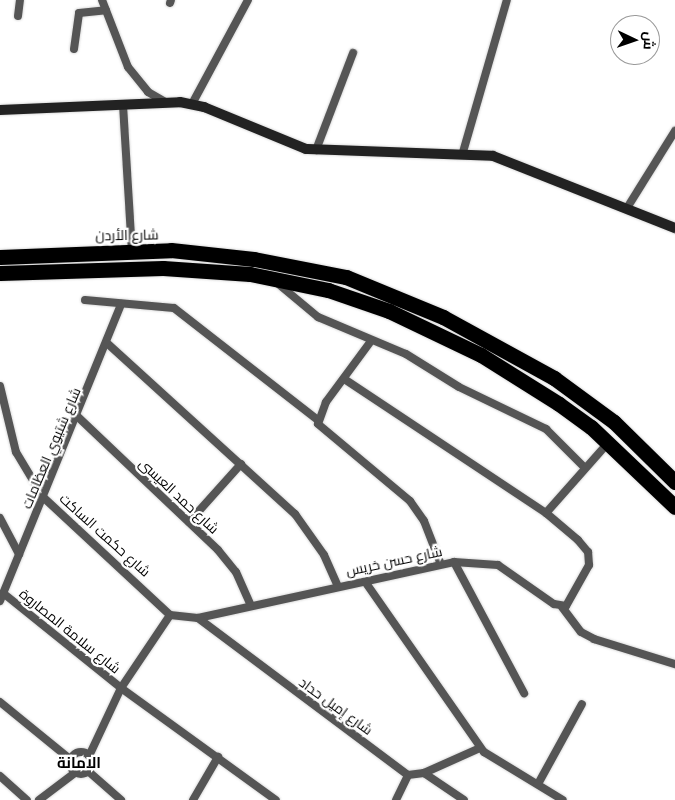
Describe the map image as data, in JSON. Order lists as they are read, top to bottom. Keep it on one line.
{"streets":{"highway":["شارع الأردن"],"street":["شارع شتيوي العظامات","شارع حمد العيسى","شارع حكمت الساكت","شارع حسن خريس","شارع سلامة المصاروة","شارع إميل حداد"]},"crossings":[["شارع شتيوي العظامات","شارع حمد العيسى"],["شارع شتيوي العظامات","شارع حكمت الساكت"],["شارع شتيوي العظامات","شارع سلامة المصاروة"],["شارع حمد العيسى","شارع حسن خريس"],["شارع حكمت الساكت","شارع حسن خريس"],["شارع حسن خريس","شارع إميل حداد"]],"districts":["الامانة"],"north":"right"}
